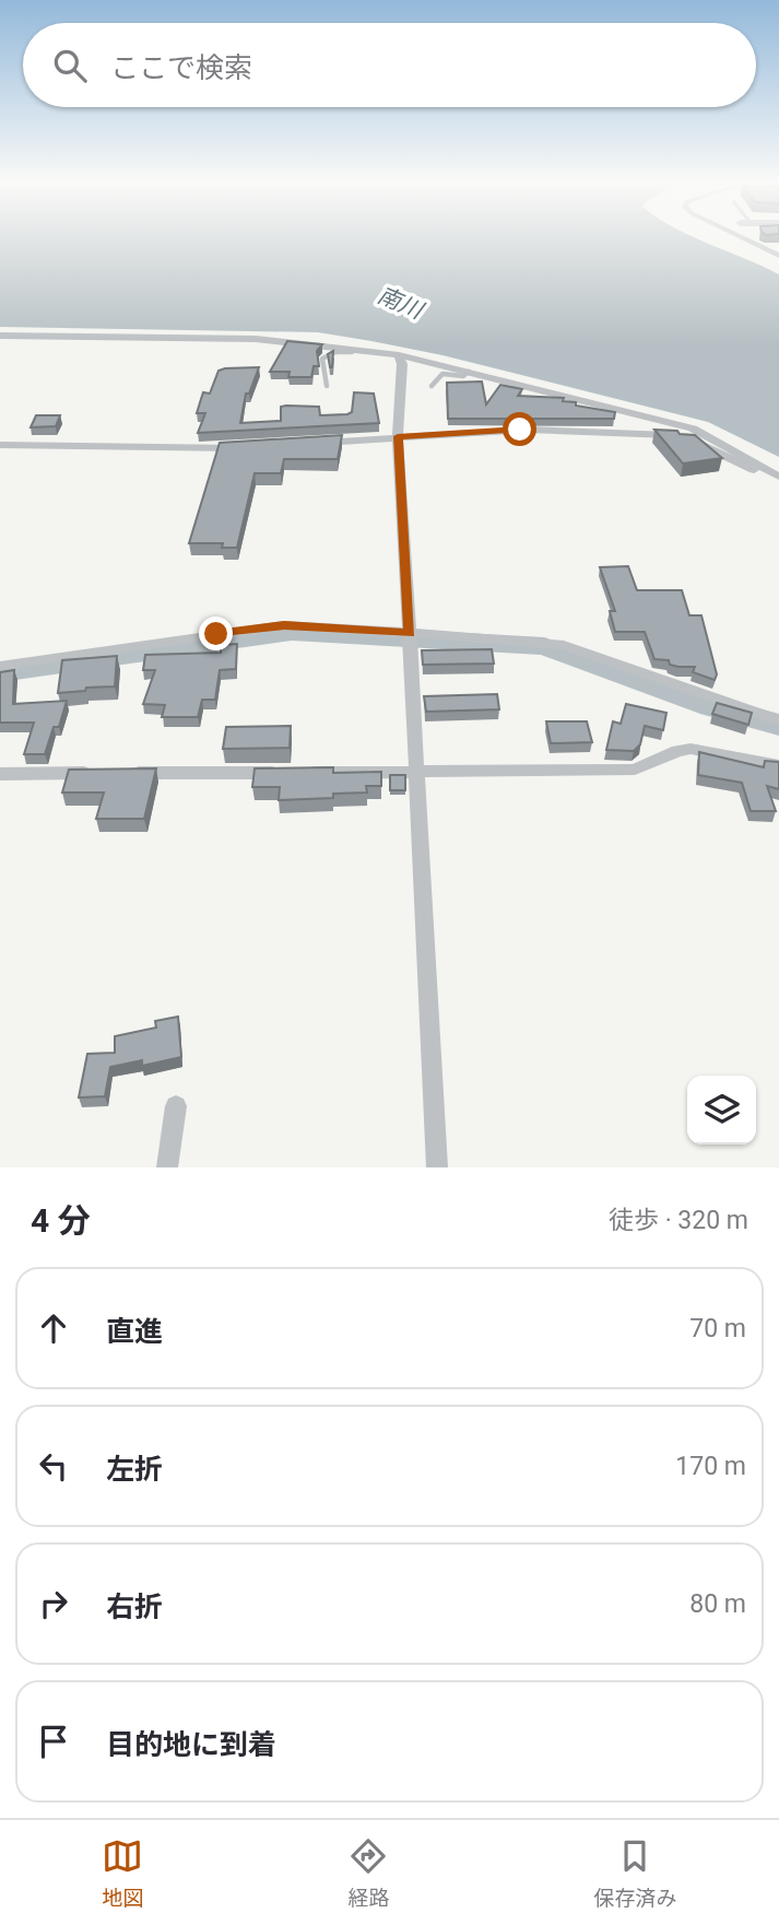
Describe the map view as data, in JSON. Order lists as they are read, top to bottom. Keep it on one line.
{"water":["南川"],"page":{"search":"ここで検索","heading":["4 分","徒歩 · 320 m"],"list":[["直進","70 m"],["左折","170 m"],["右折","80 m"],"目的地に到着"],"nav":["地図","経路","保存済み"]}}
